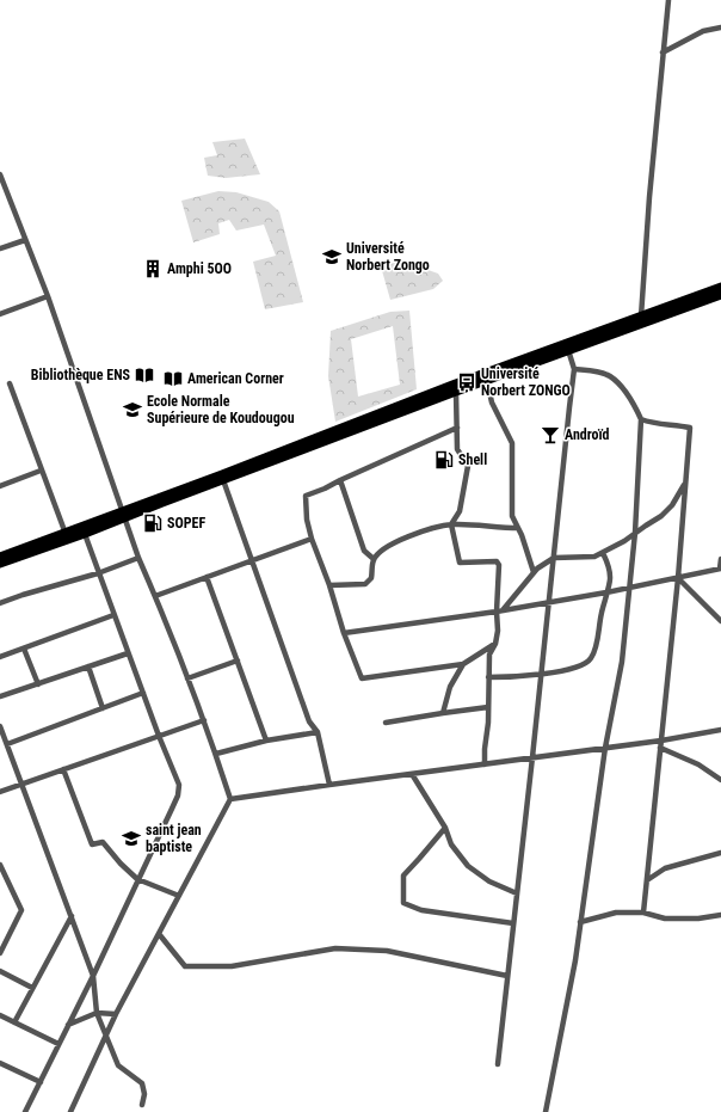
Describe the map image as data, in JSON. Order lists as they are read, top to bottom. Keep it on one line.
{"places":{"school or university":["Université Norbert Zongo","Ecole Normale Supérieure de Koudougou","saint jean baptiste"],"building":["Amphi 5OO"],"library":["Bibliothèque ENS","American Corner"],"bus stop":["Université Norbert ZONGO"],"bar":["Androïd"],"fuel station":["Shell","SOPEF"]}}
